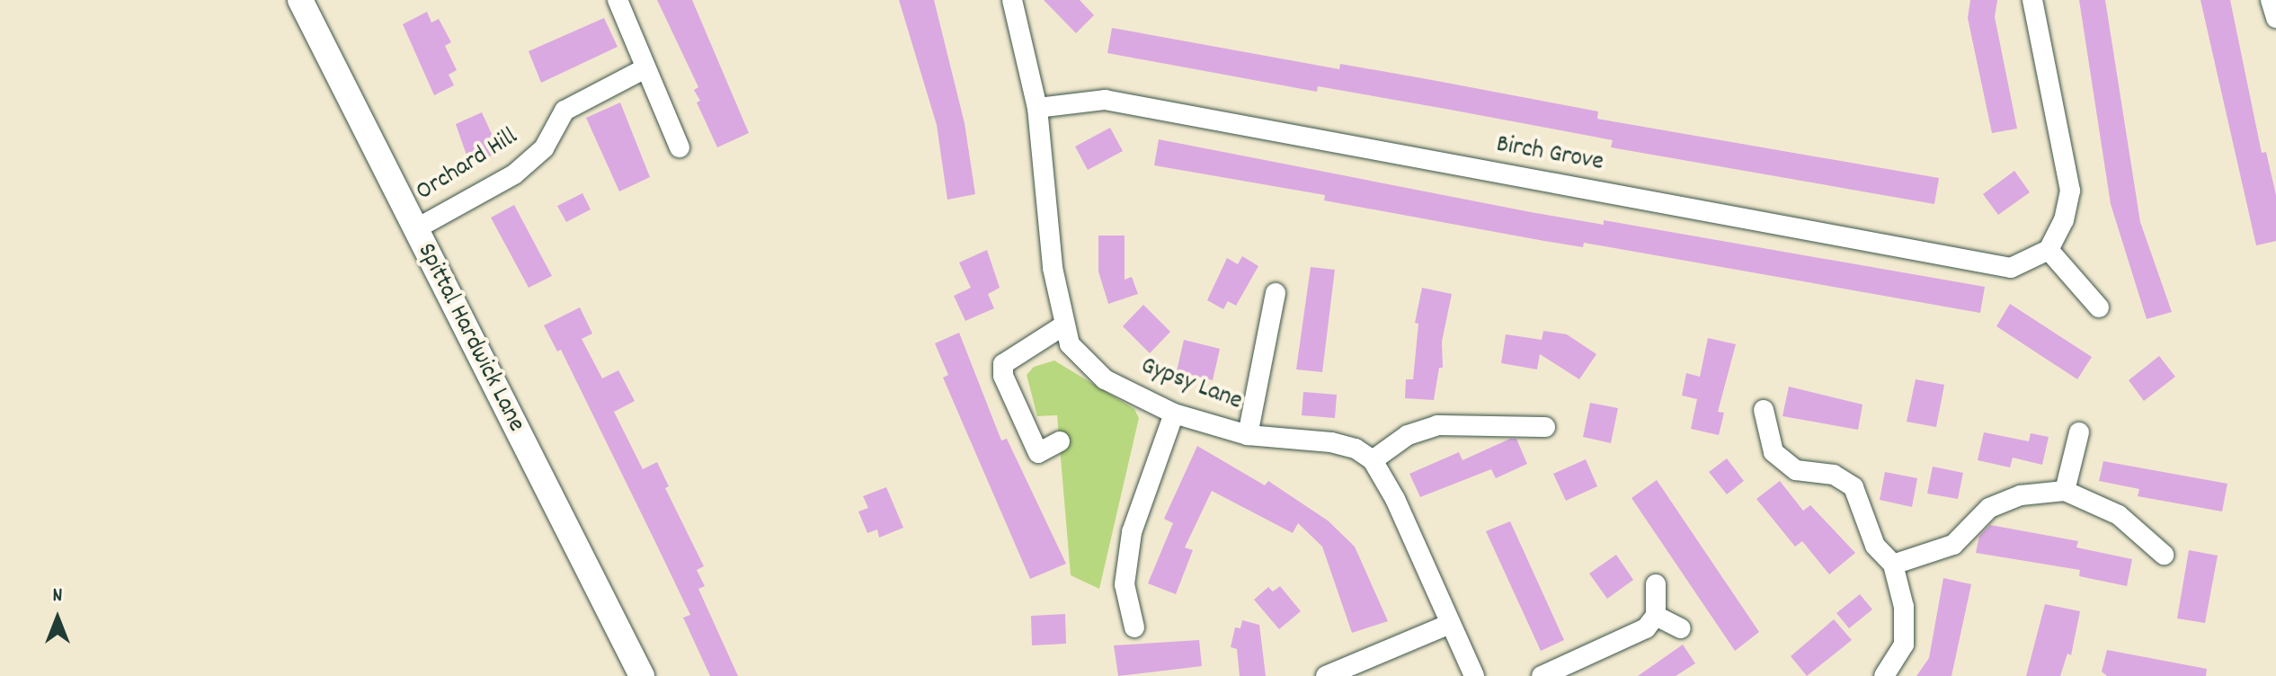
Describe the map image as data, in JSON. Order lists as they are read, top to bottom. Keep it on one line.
{"streets":{"street":["Birch Grove","Orchard Hill","Spittal Hardwick Lane","Gypsy Lane"]},"crossings":[["Birch Grove","Gypsy Lane"],["Orchard Hill","Spittal Hardwick Lane"]],"north":"top"}
